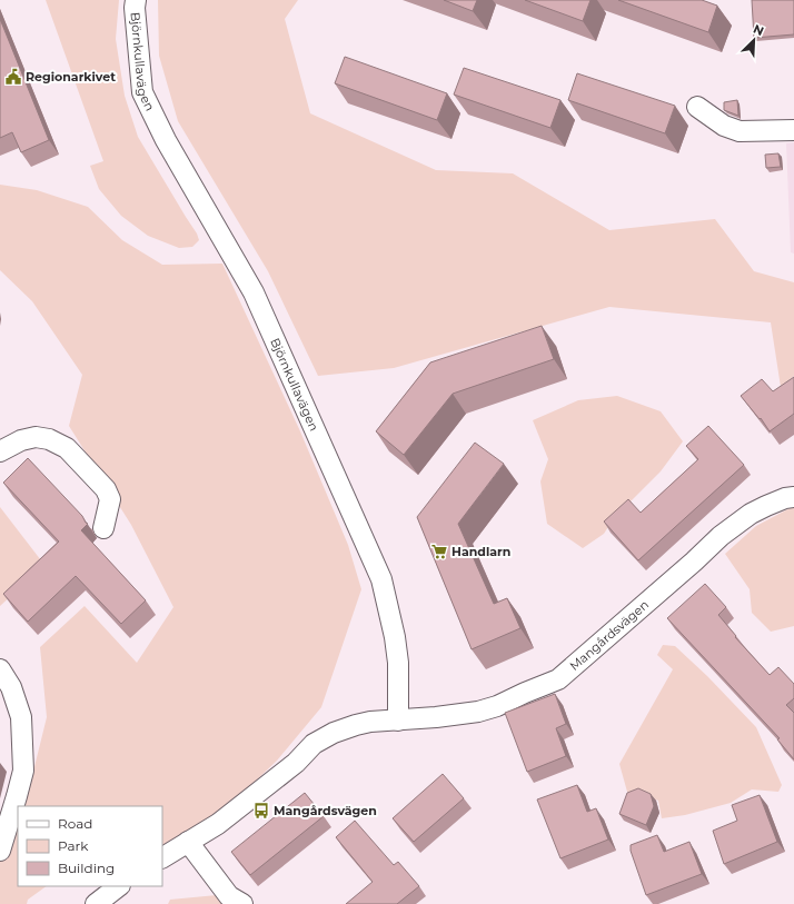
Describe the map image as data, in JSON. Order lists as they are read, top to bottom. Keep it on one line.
{"streets":{"street":["Björnkullavägen","Mangårdsvägen"]},"crossings":[["Björnkullavägen","Mangårdsvägen"]],"places":{"public building":["Regionarkivet"],"supermarket":["Handlarn"],"bus stop":["Mangårdsvägen"]},"legend":["Road","Park","Building"],"north":"top right"}
